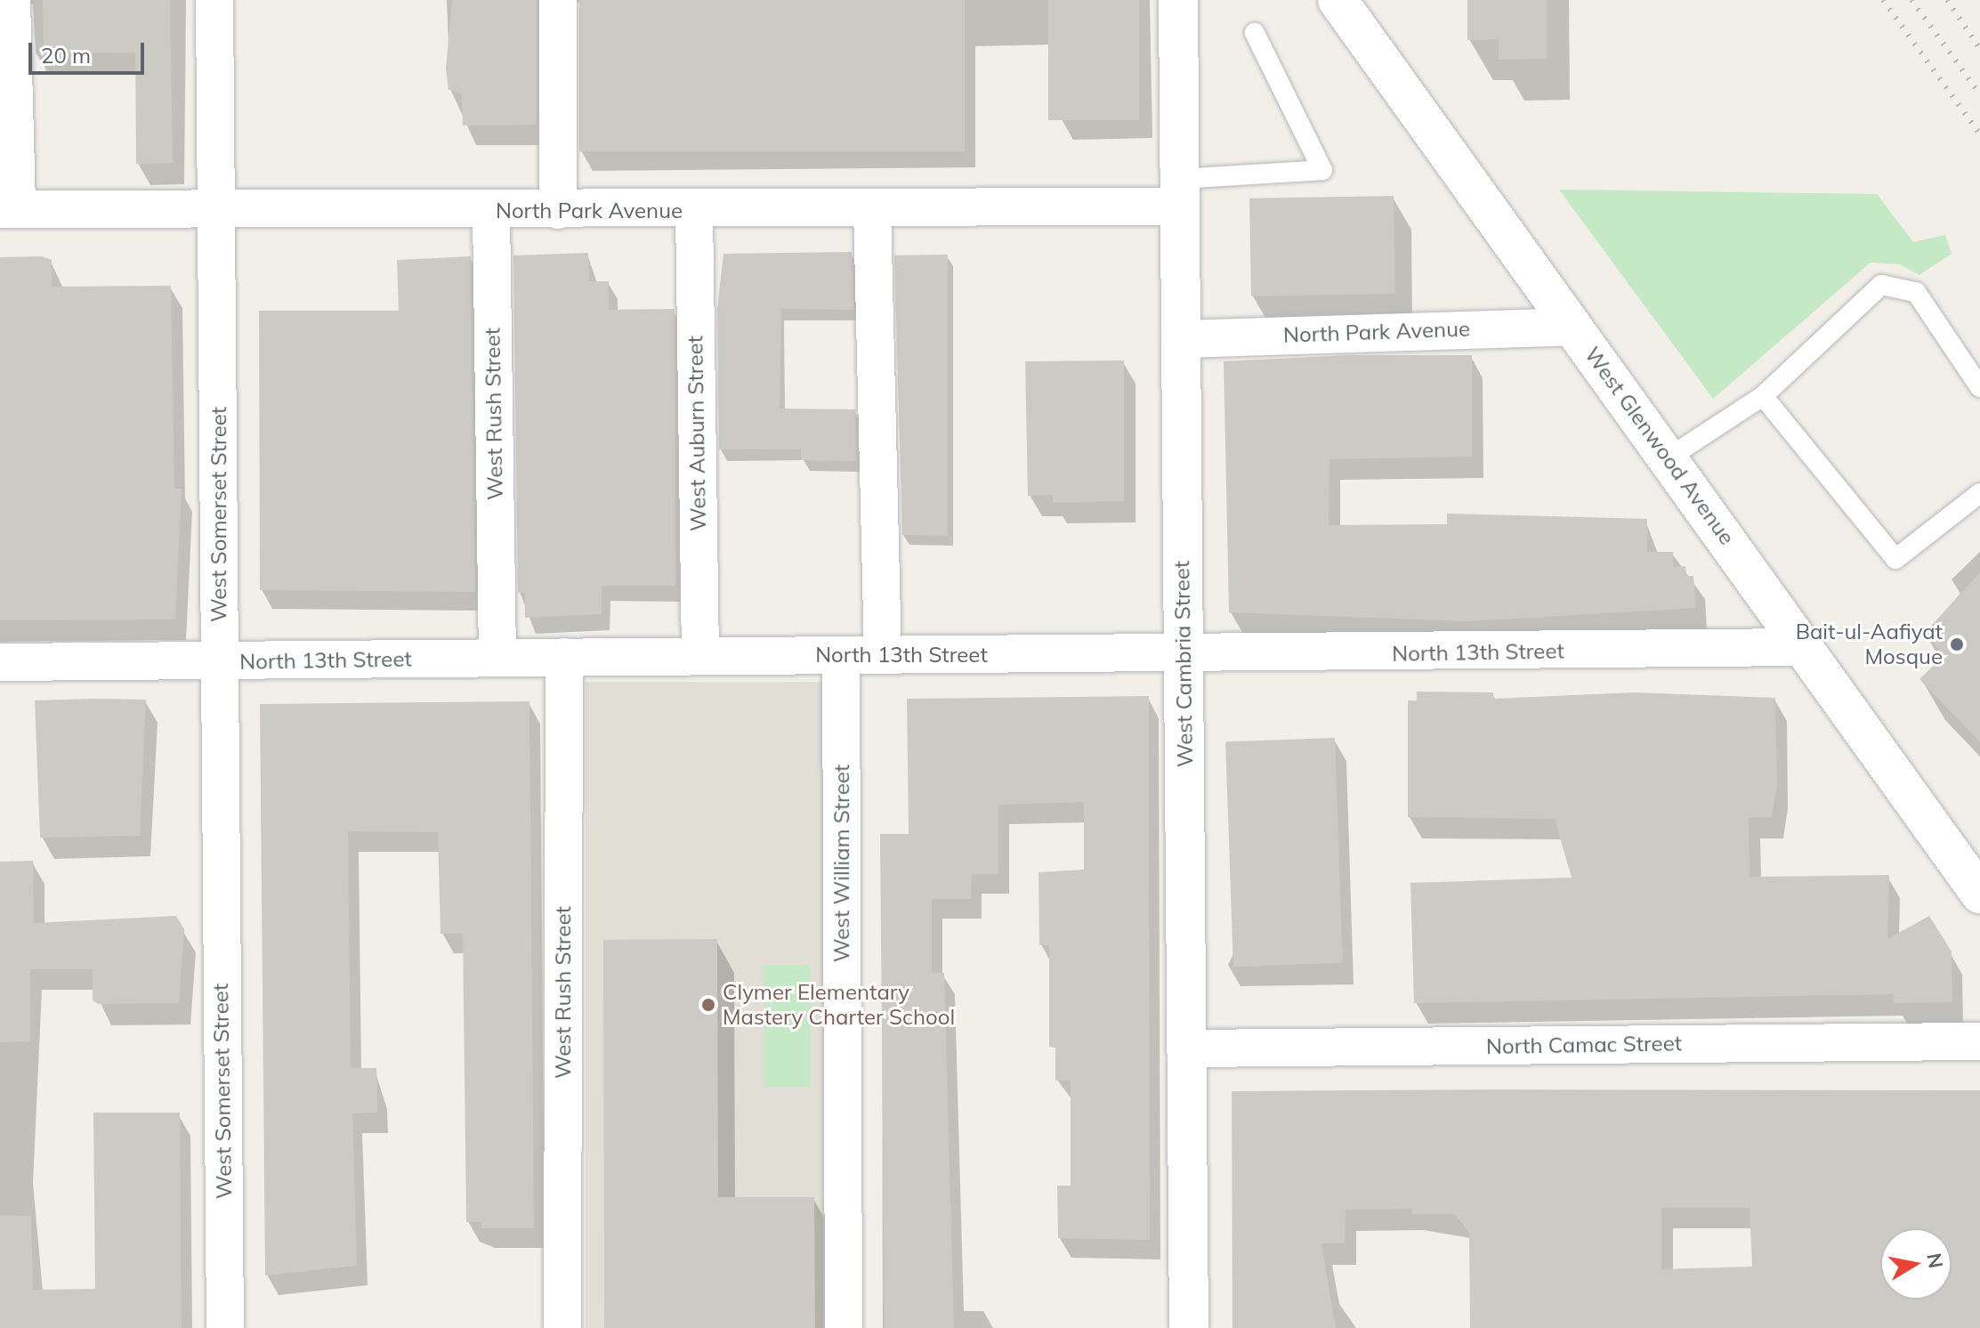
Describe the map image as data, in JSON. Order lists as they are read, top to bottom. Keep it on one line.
{"streets":{"street":["North Park Avenue","West Rush Street","West Auburn Street","West Glenwood Avenue","West Somerset Street","North 13th Street","West Cambria Street","West William Street","North Camac Street"]},"crossings":[["North Park Avenue","West Rush Street"],["North Park Avenue","West Auburn Street"],["North Park Avenue","West Glenwood Avenue"],["North Park Avenue","West Somerset Street"],["North Park Avenue","West Cambria Street"],["West Rush Street","North 13th Street"],["West Auburn Street","North 13th Street"],["West Glenwood Avenue","North 13th Street"],["West Somerset Street","North 13th Street"],["North 13th Street","West Cambria Street"],["North 13th Street","West William Street"],["West Cambria Street","North Camac Street"]],"places":["Bait-ul-Aafiyat Mosque","Clymer Elementary Mastery Charter School"],"scale_bar":"20 m","north":"right"}
